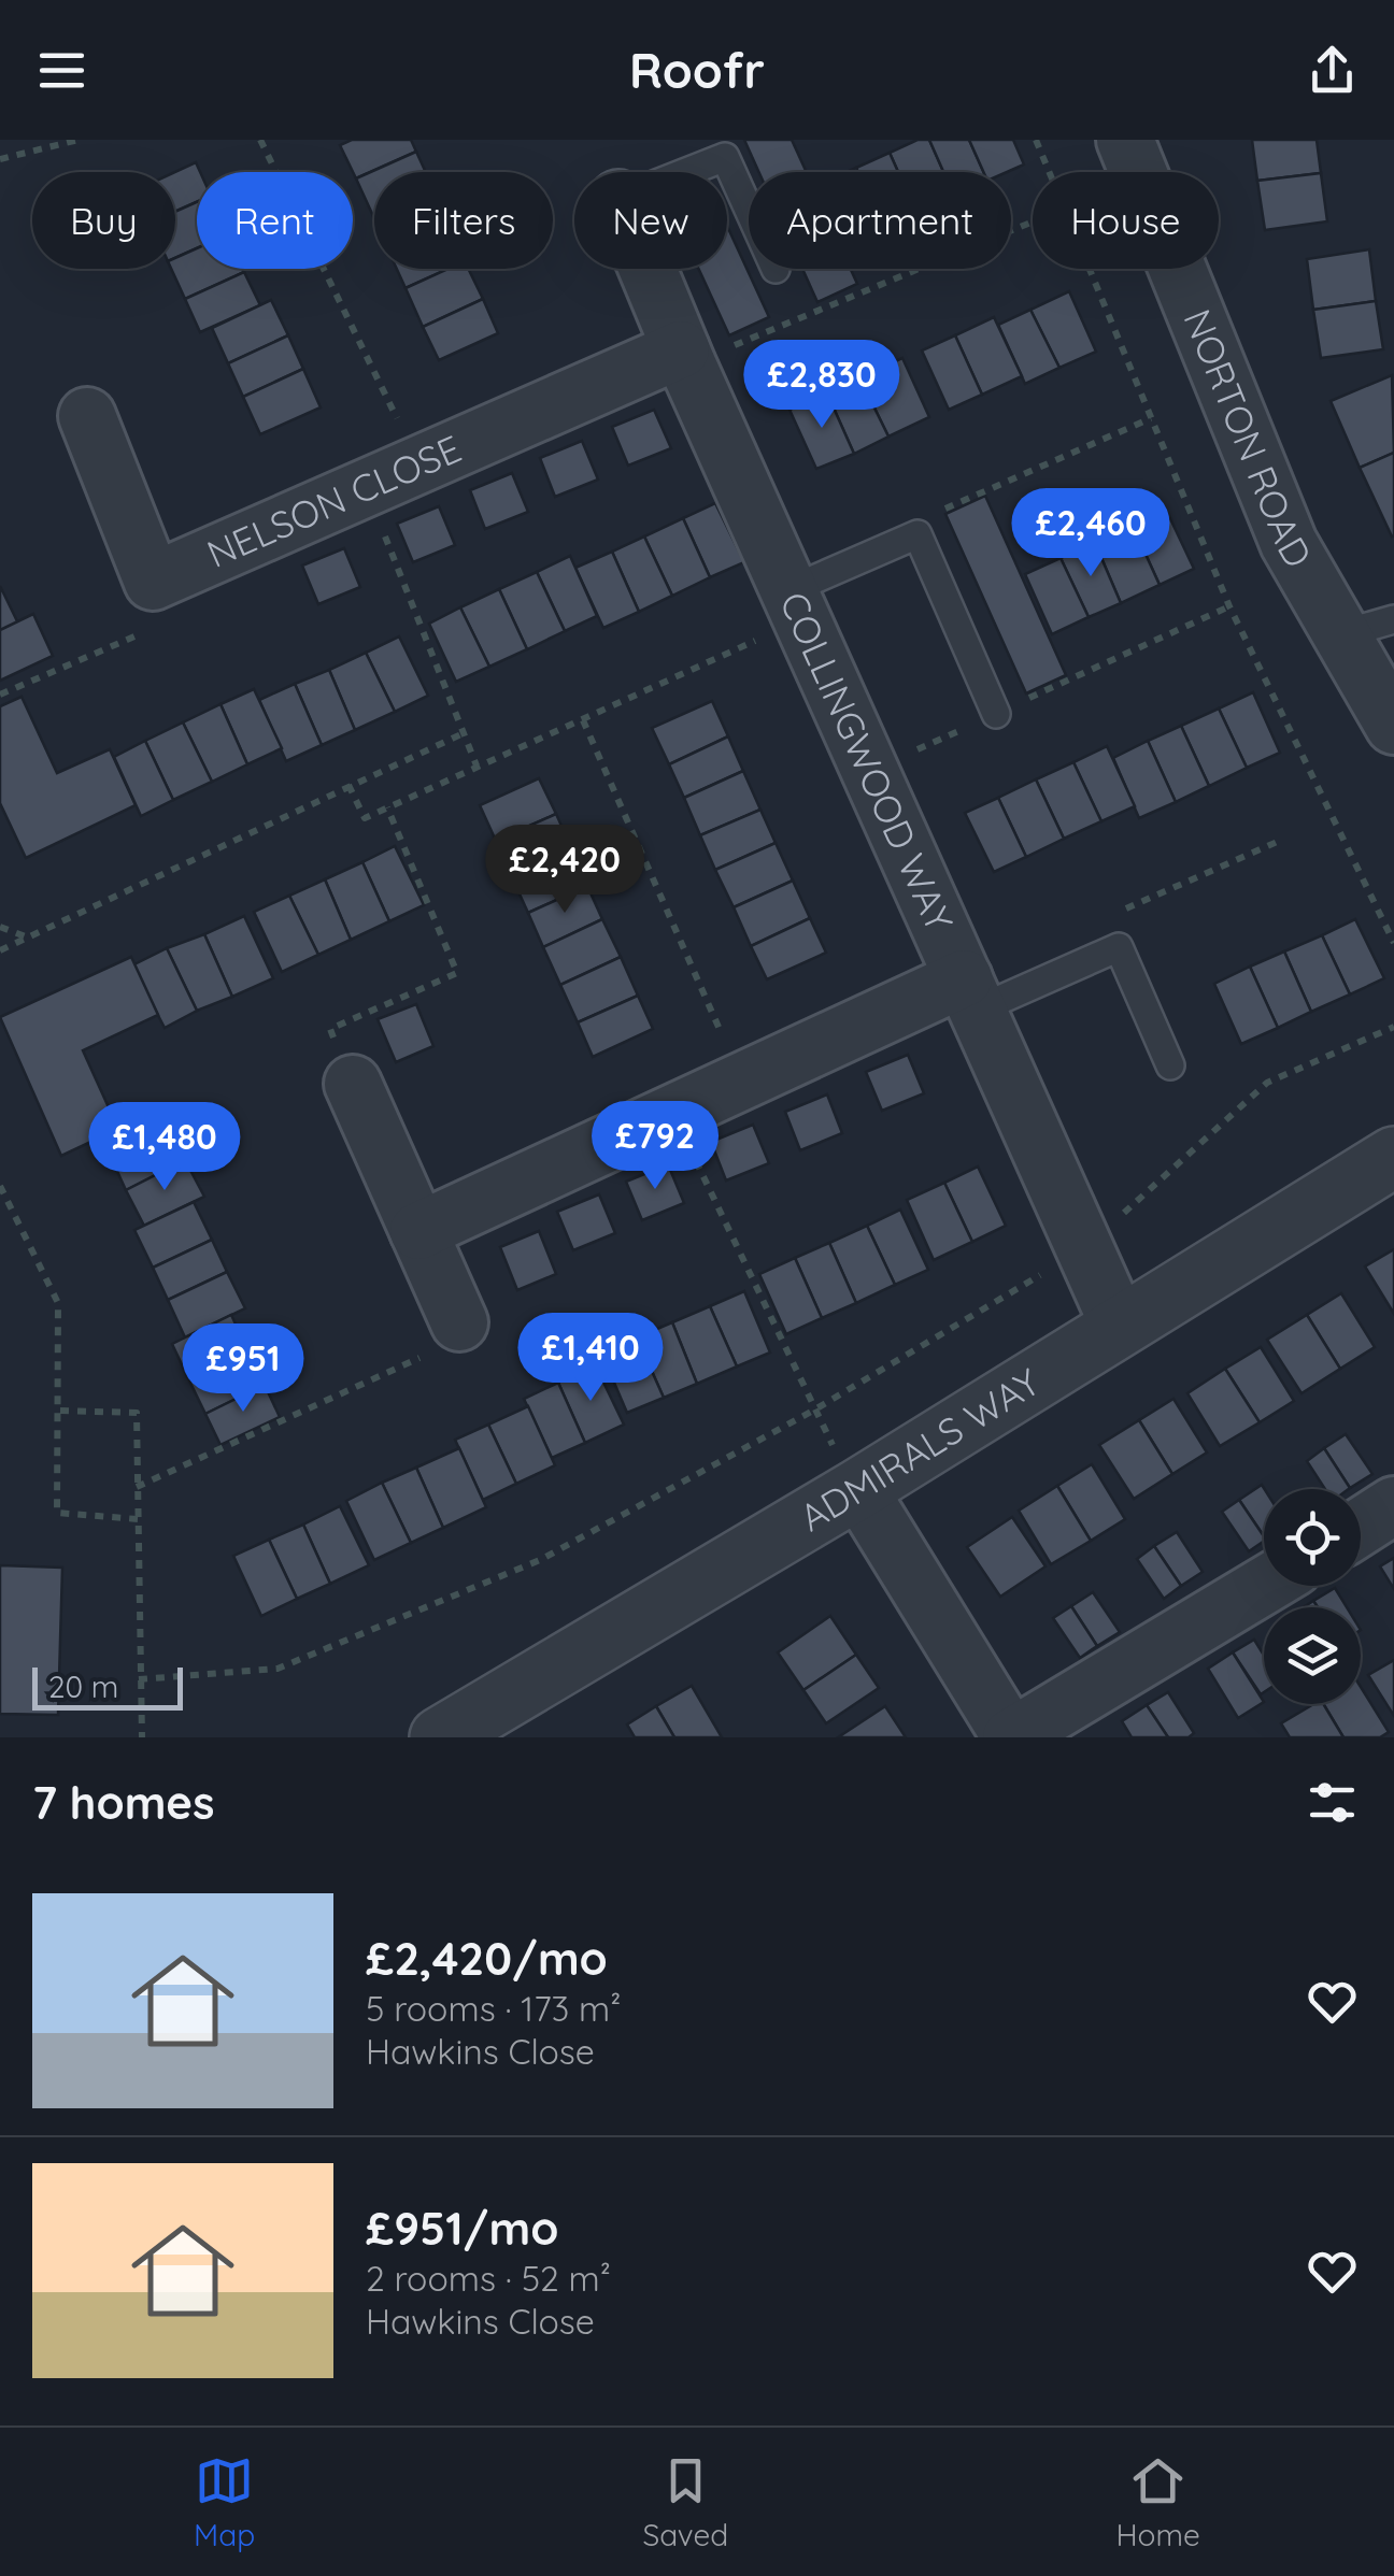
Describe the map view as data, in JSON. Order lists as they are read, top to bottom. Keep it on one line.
{"streets":{"street":["NORTON ROAD","NELSON CLOSE","COLLINGWOOD WAY","ADMIRALS WAY"]},"crossings":[["NELSON CLOSE","COLLINGWOOD WAY"],["COLLINGWOOD WAY","ADMIRALS WAY"]],"scale_bar":"20 m","page":{"header":"Roofr","chip":["Buy","Rent","Filters","New","Apartment","House"],"price":["£2,830","£2,460","£2,420","£792","£1,480","£1,410","£951"],"scale":"20 m","heading":"7 homes","list":[{"name":"£2,420/mo","note":"5 rooms · 173 m² · Hawkins Close"},{"name":"£951/mo","note":"2 rooms · 52 m² · Hawkins Close"}],"tabs":["Map","Saved","Home"]}}
